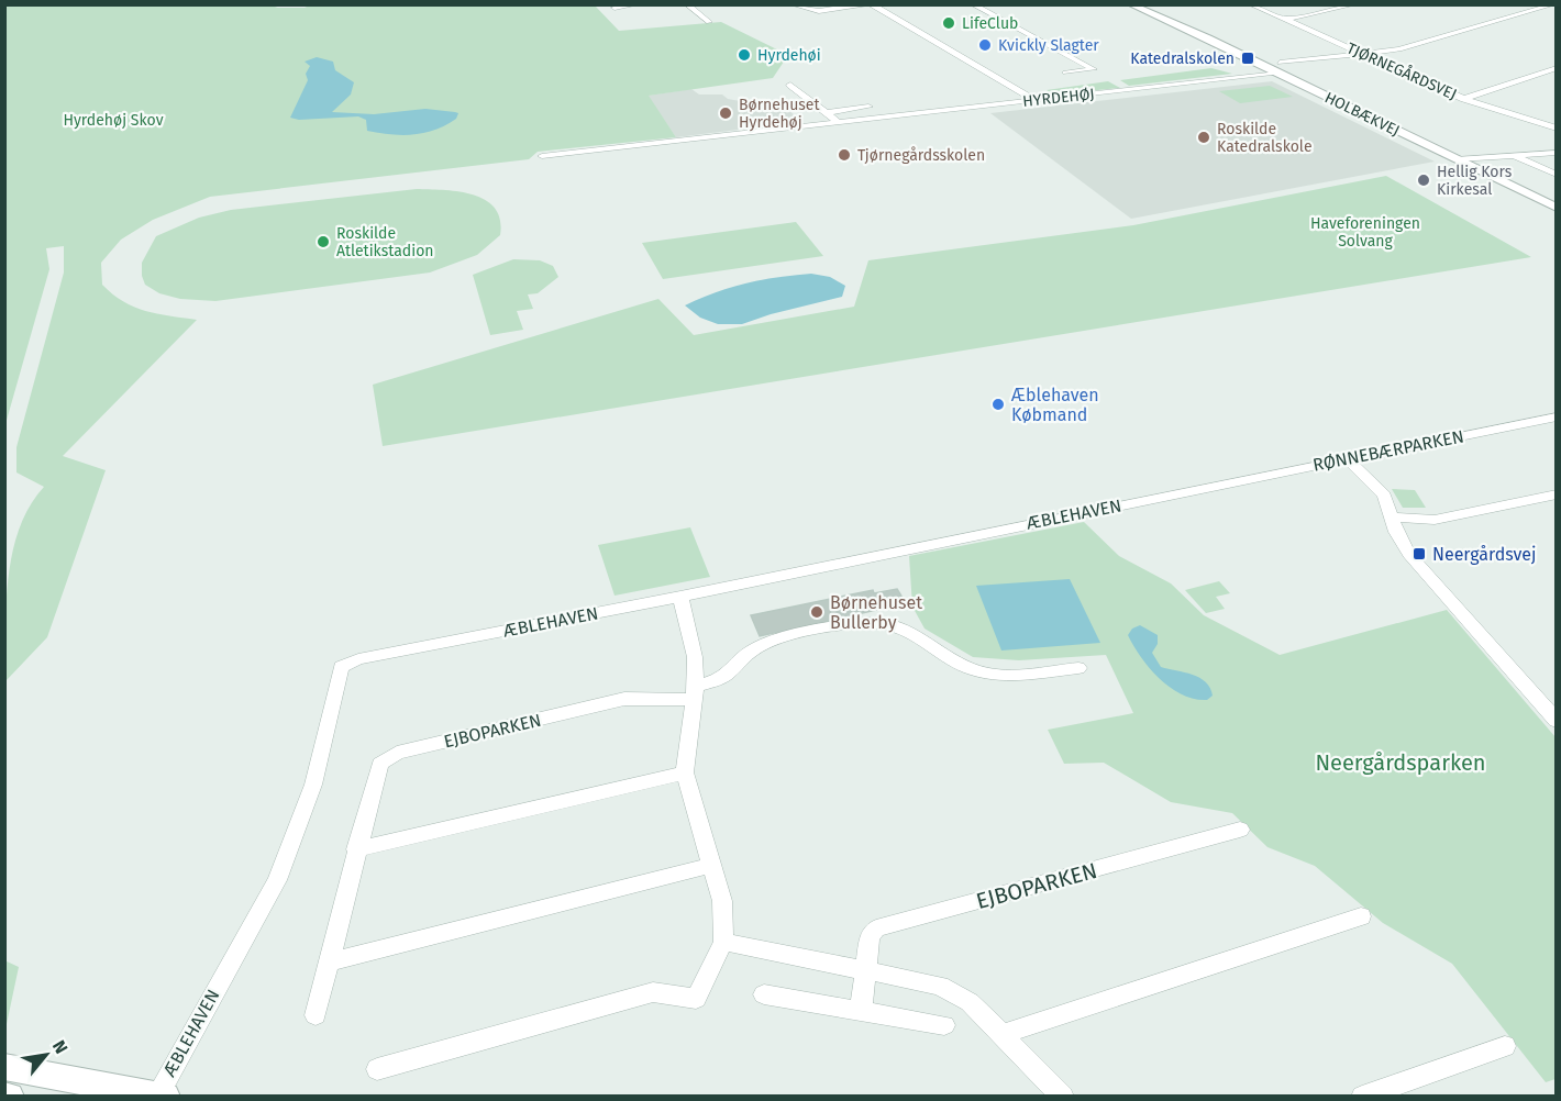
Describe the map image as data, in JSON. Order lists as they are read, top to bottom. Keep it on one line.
{"streets":{"street":["TJØRNEGÅRDSVEJ","HYRDEHØJ","HOLBÆKVEJ","RØNNEBÆRPARKEN","ÆBLEHAVEN","EJBOPARKEN"]},"crossings":[["TJØRNEGÅRDSVEJ","HYRDEHØJ"],["HYRDEHØJ","HOLBÆKVEJ"],["RØNNEBÆRPARKEN","ÆBLEHAVEN"]],"parks":["Hyrdehøj Skov","Haveforeningen Solvang","Neergårdsparken"],"places":{"other":["LifeClub","Kvickly Slagter","Hyrdehøi","Børnehuset Hyrdehøj","Roskilde Katedralskole","Tjørnegårdsskolen","Hellig Kors Kirkesal","Roskilde Atletikstadion","Æblehaven Købmand","Børnehuset Bullerby"],"transit":["Katedralskolen","Neergårdsvej"]},"north":"top right"}
